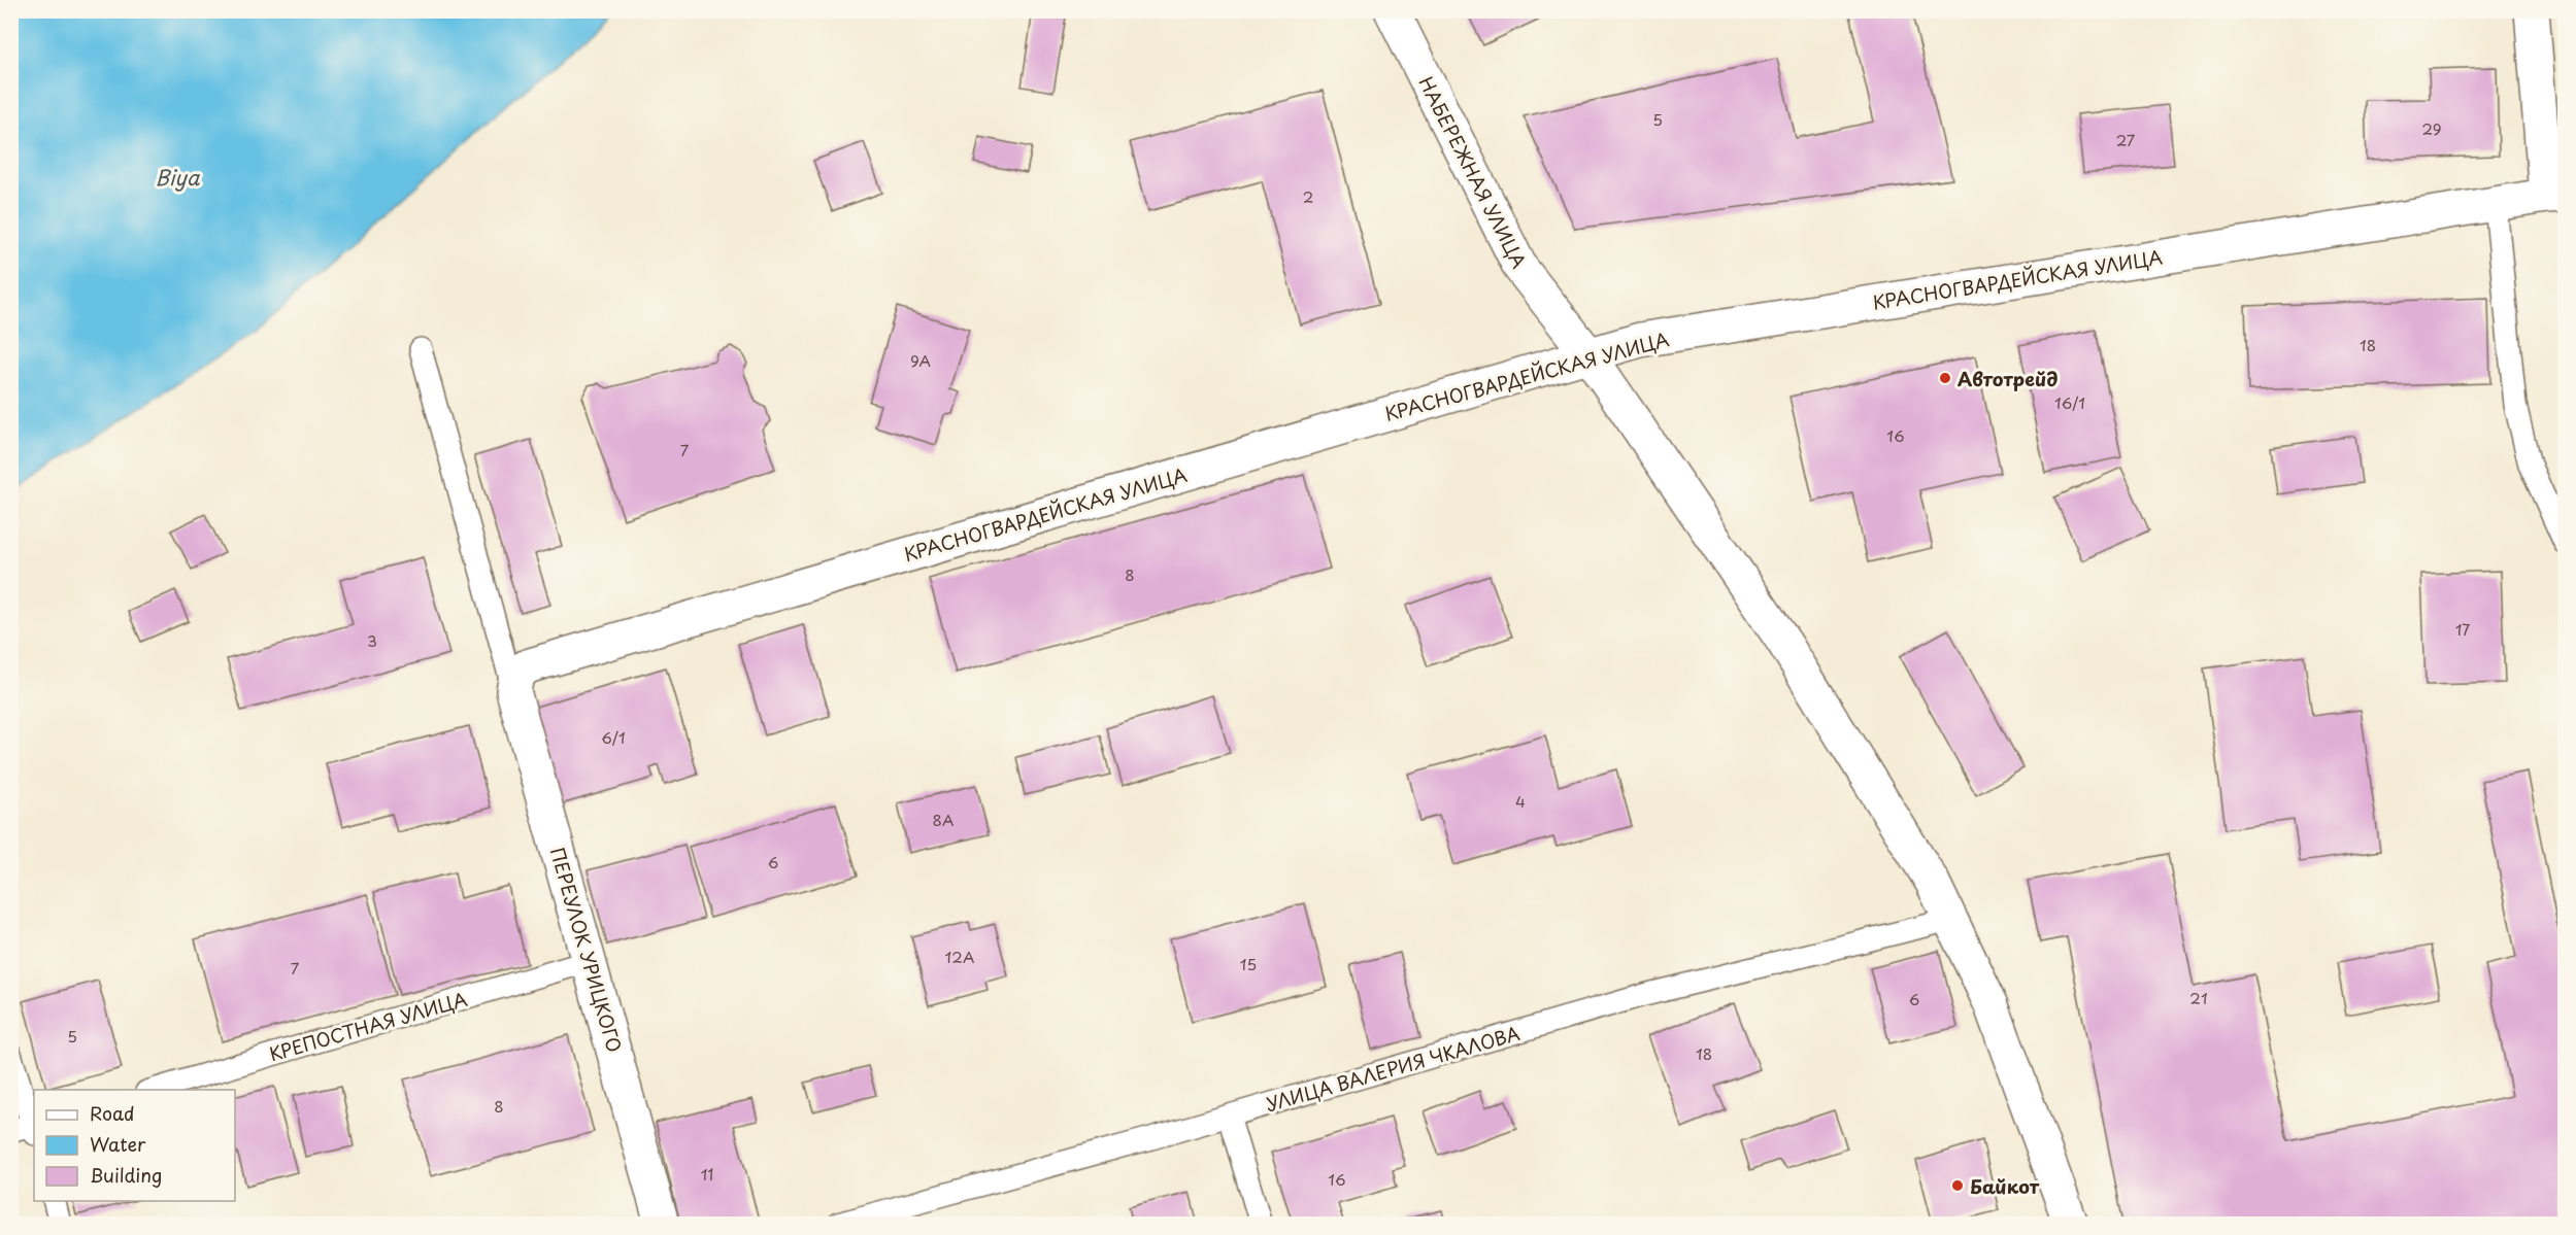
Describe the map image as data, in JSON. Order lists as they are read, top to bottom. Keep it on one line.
{"streets":{"street":["НАБЕРЕЖНАЯ УЛИЦА","КРАСНОГВАРДЕЙСКАЯ УЛИЦА","ПЕРЕУЛОК УРИЦКОГО"],"lane":["КРЕПОСТНАЯ УЛИЦА","УЛИЦА ВАЛЕРИЯ ЧКАЛОВА"]},"crossings":[["НАБЕРЕЖНАЯ УЛИЦА","КРАСНОГВАРДЕЙСКАЯ УЛИЦА"],["НАБЕРЕЖНАЯ УЛИЦА","УЛИЦА ВАЛЕРИЯ ЧКАЛОВА"],["КРАСНОГВАРДЕЙСКАЯ УЛИЦА","ПЕРЕУЛОК УРИЦКОГО"],["ПЕРЕУЛОК УРИЦКОГО","КРЕПОСТНАЯ УЛИЦА"]],"water":["Biya"],"places":["Автотрейд","Байкот"],"house_numbers":["5","29","27","2","18","9А","16/1","16","7","8","17","3","6/1","4","8А","6","12А","15","7","21","6","5","18","8","11","16"],"legend":["Road","Water","Building"]}
